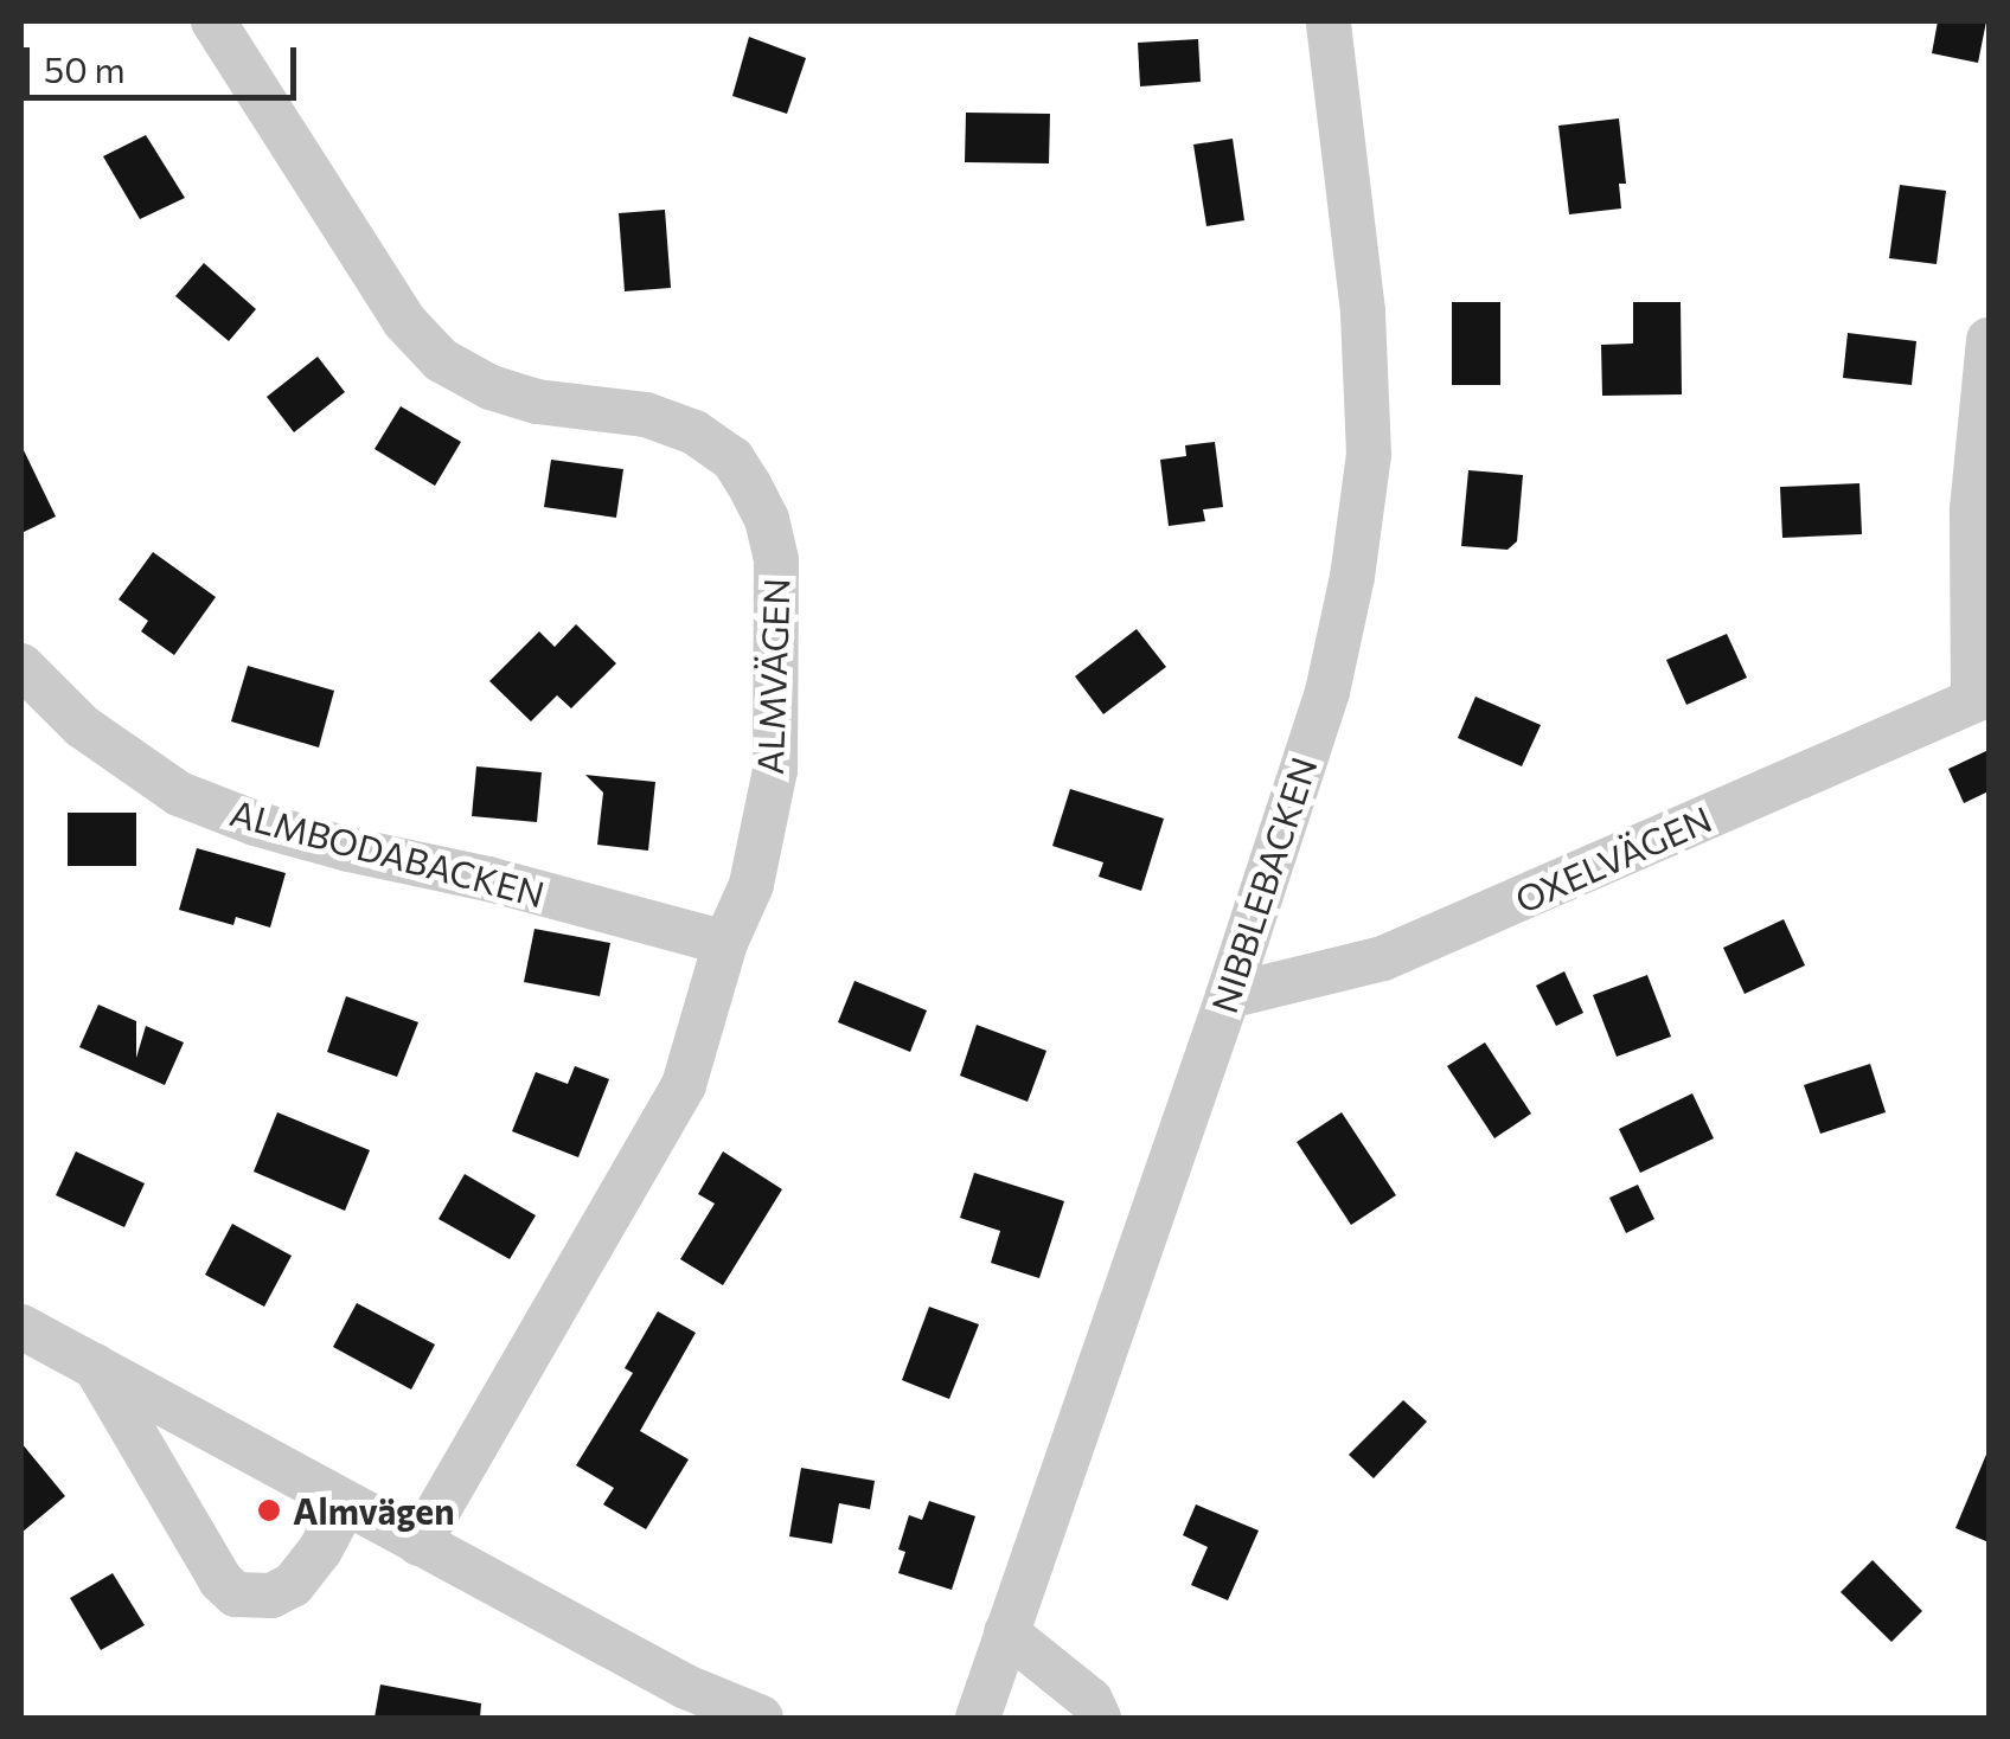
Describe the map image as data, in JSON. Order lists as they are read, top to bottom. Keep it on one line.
{"streets":{"street":["ALMVÄGEN","ALMBODABACKEN","OXELVÄGEN","NIBBLEBACKEN"]},"crossings":[["ALMVÄGEN","ALMBODABACKEN"],["OXELVÄGEN","NIBBLEBACKEN"]],"places":["Almvägen"],"scale_bar":"50 m"}
